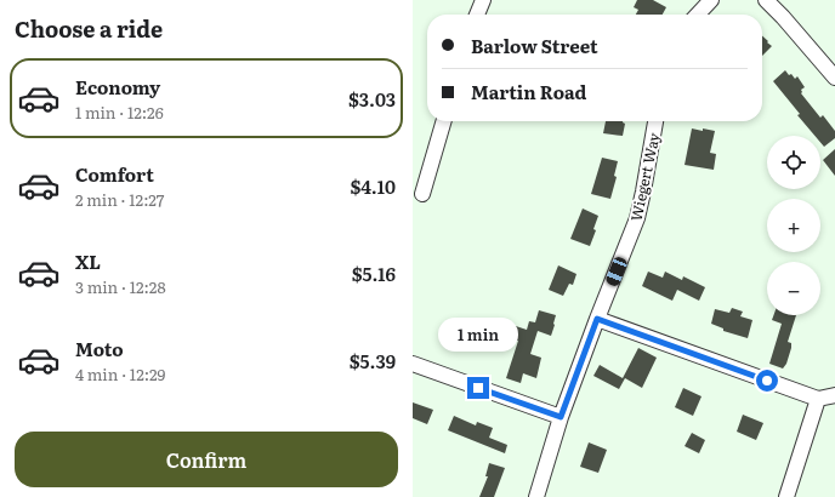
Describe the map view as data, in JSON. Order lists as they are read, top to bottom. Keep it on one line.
{"streets":{"street":["Wiegert Way"]},"page":{"heading":"Choose a ride","banner":["Barlow Street","Martin Road"],"list":[{"name":"Economy","note":"1 min · 12:26","value":"$3.03"},{"name":"Comfort","note":"2 min · 12:27","value":"$4.10"},{"name":"XL","note":"3 min · 12:28","value":"$5.16"},{"name":"Moto","note":"4 min · 12:29","value":"$5.39"}],"map_buttons":["+","−"],"bubble":"1 min","buttons":"Confirm"}}
